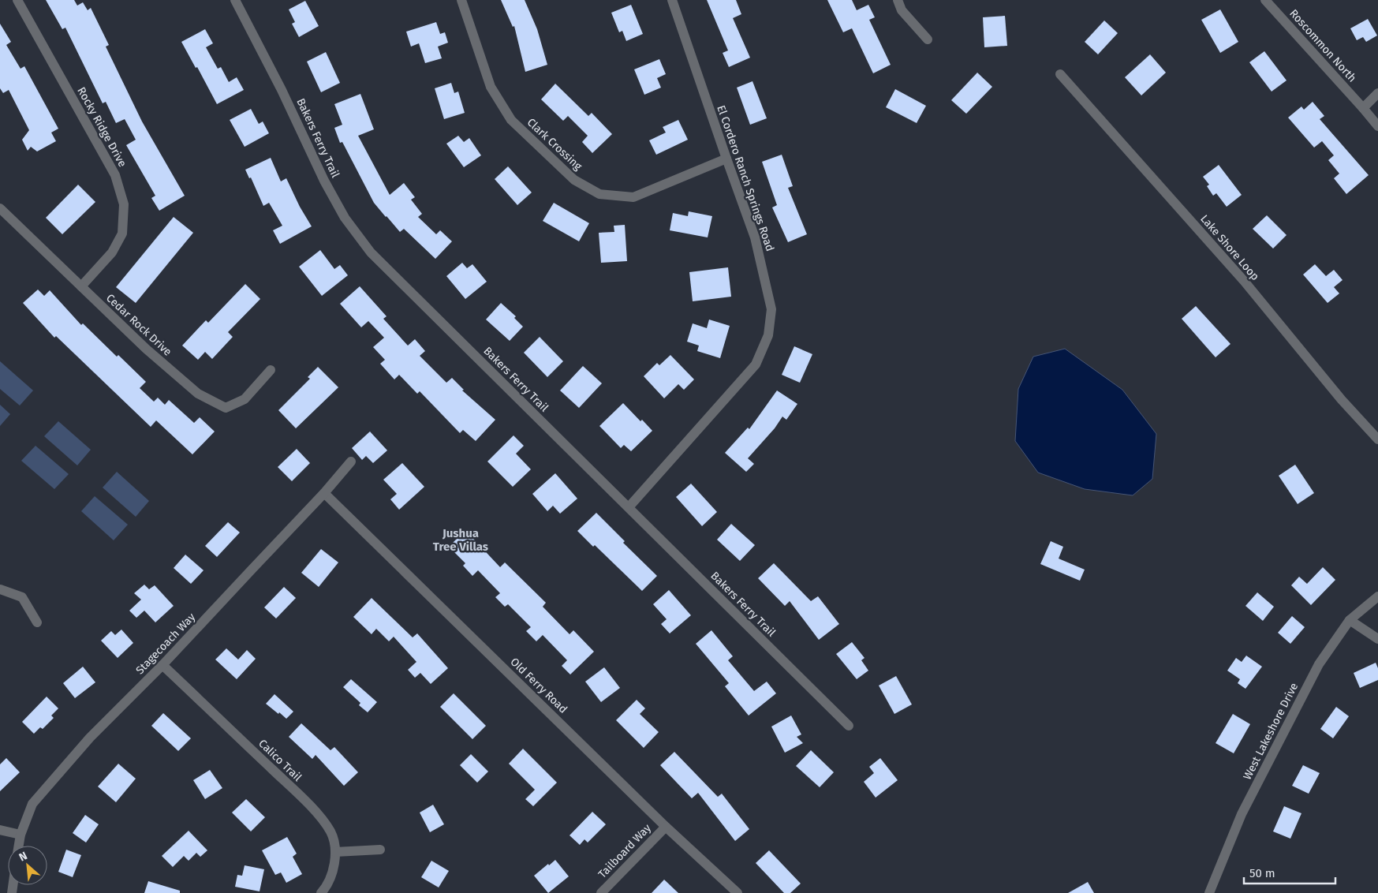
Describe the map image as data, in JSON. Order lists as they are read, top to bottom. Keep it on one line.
{"streets":{"street":["Roscommon North","Rocky Ridge Drive","Bakers Ferry Trail","Clark Crossing","El Cordero Ranch Springs Road","Lake Shore Loop","Cedar Rock Drive","Stagecoach Way","Old Ferry Road","West Lakeshore Drive","Calico Trail","Tailboard Way"]},"crossings":[["Rocky Ridge Drive","Cedar Rock Drive"],["Bakers Ferry Trail","El Cordero Ranch Springs Road"],["Clark Crossing","El Cordero Ranch Springs Road"],["Stagecoach Way","Old Ferry Road"],["Stagecoach Way","Calico Trail"],["Old Ferry Road","Tailboard Way"]],"districts":["Jushua Tree Villas"],"scale_bar":"50 m","north":"top left"}
